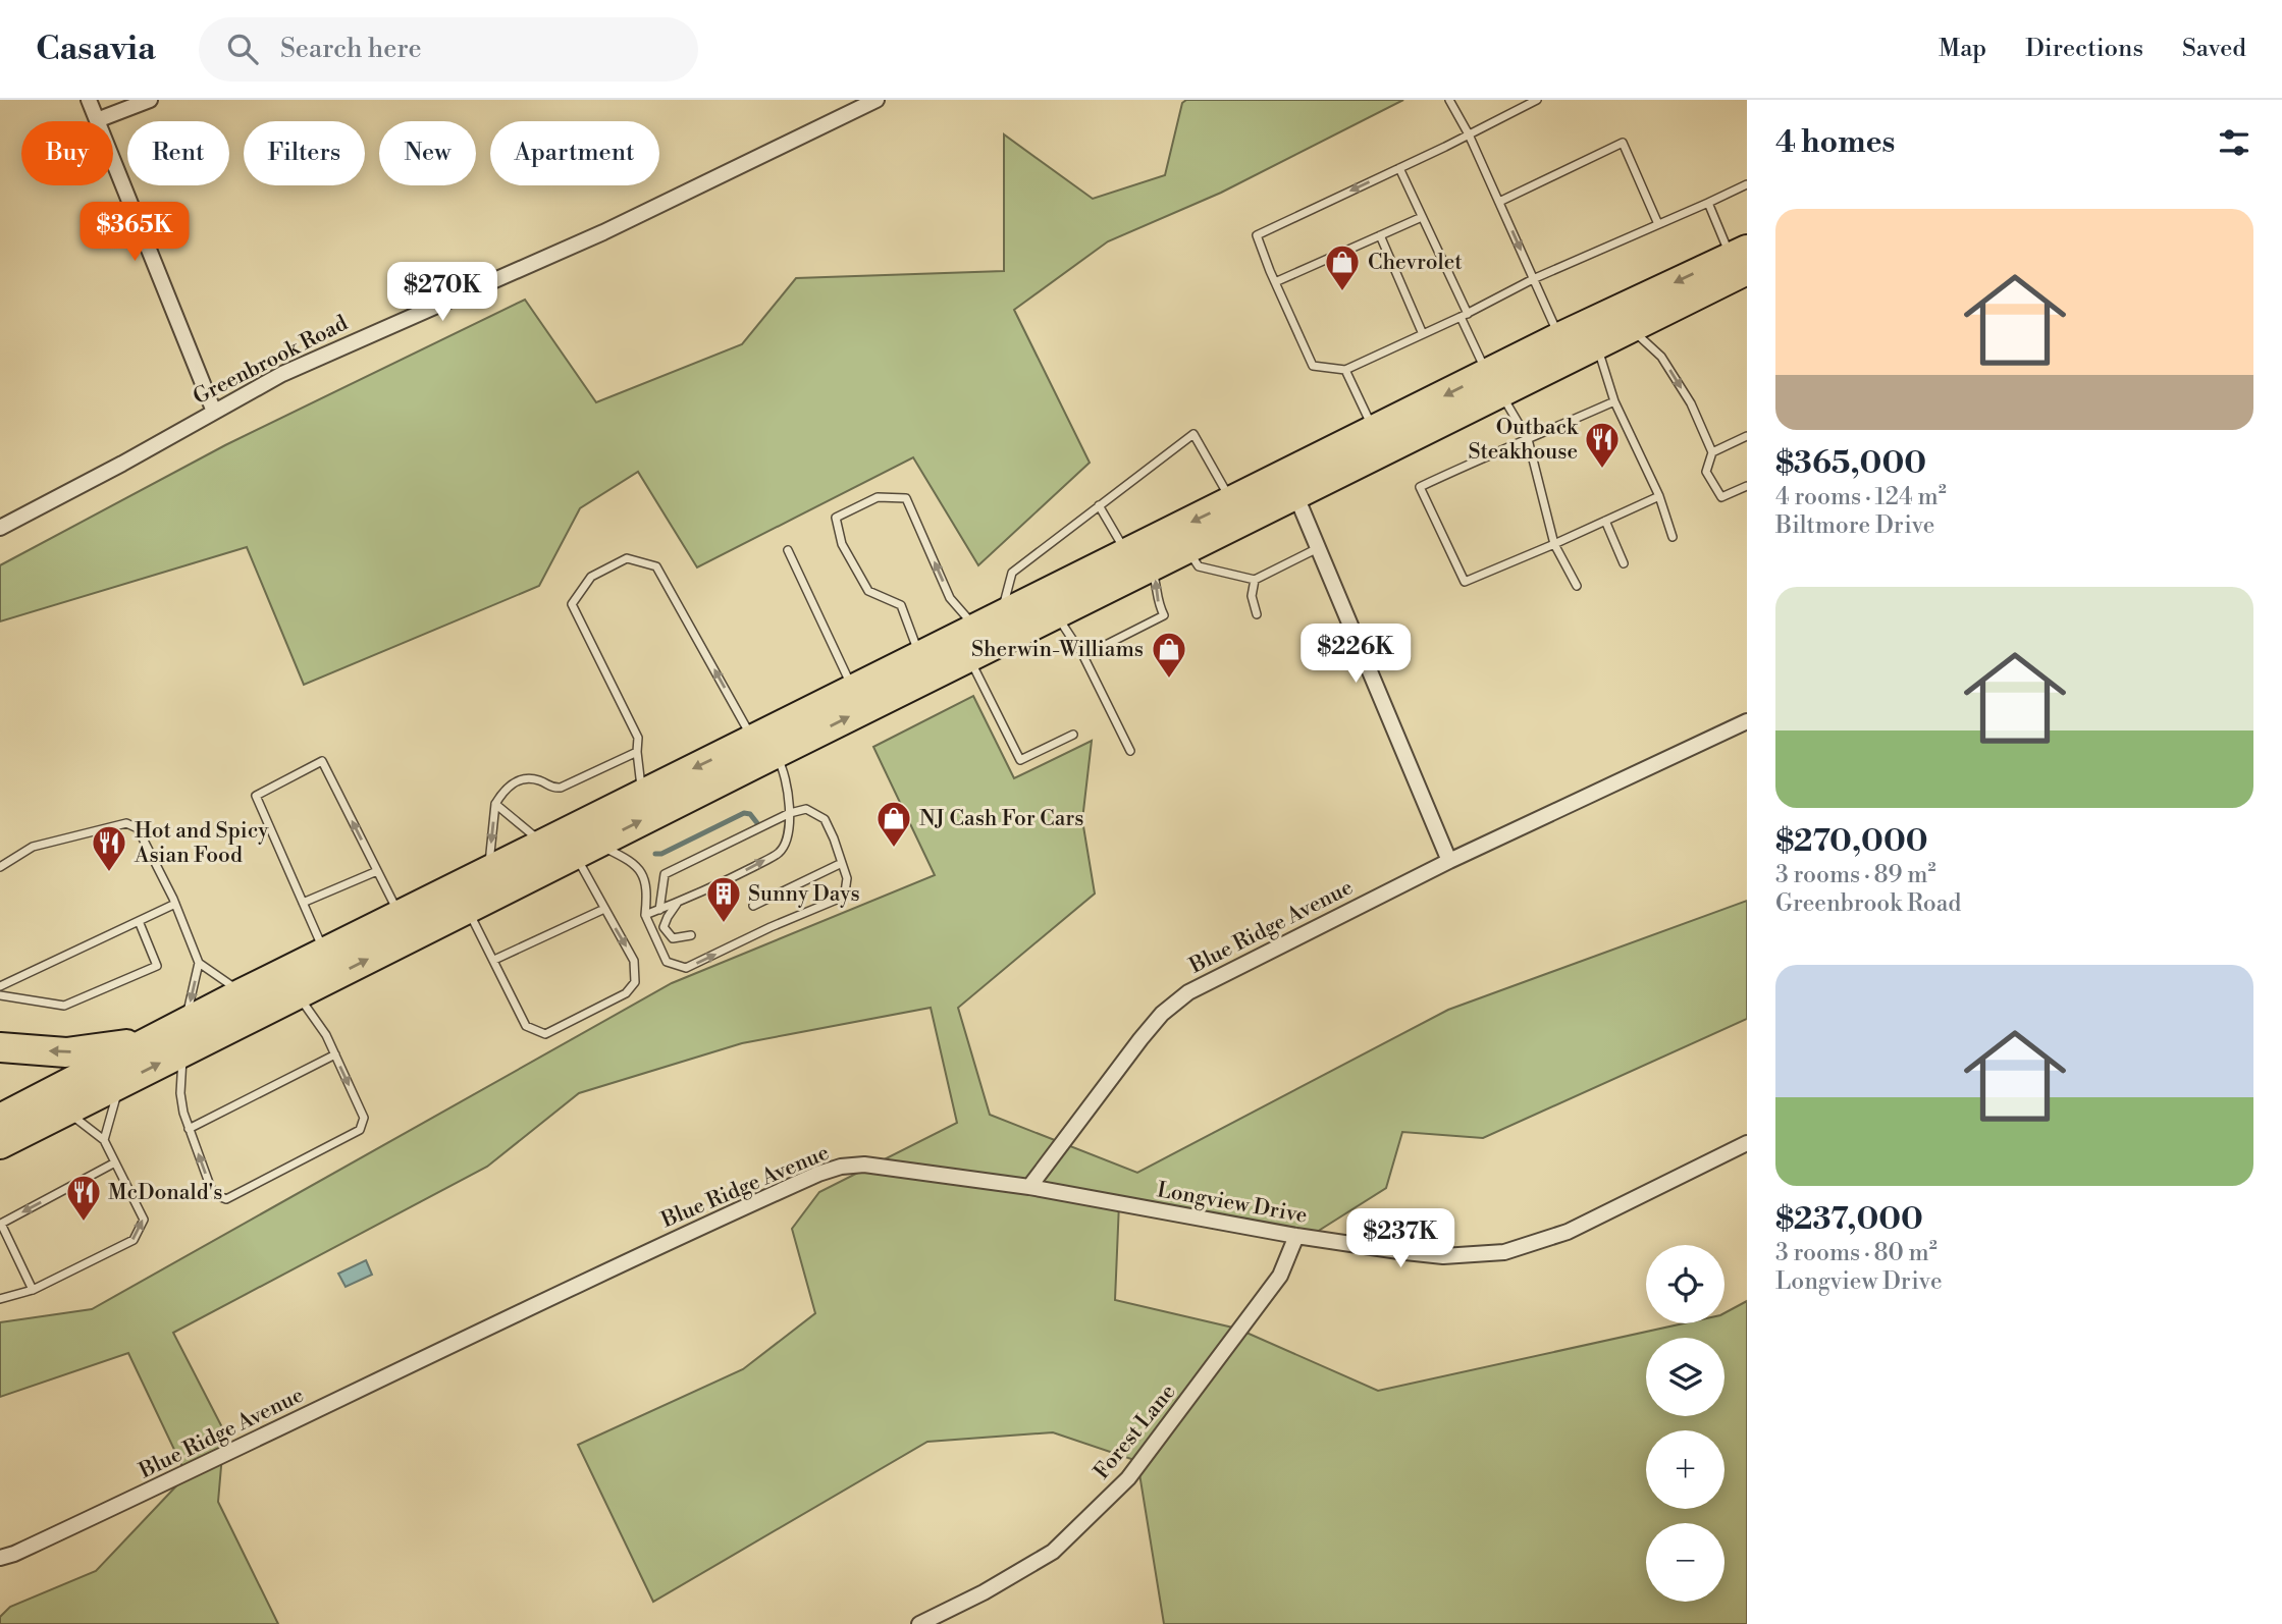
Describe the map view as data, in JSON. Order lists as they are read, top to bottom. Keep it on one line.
{"streets":{"street":["Greenbrook Road","Blue Ridge Avenue","Longview Drive","Forest Lane"]},"crossings":[["Blue Ridge Avenue","Longview Drive"],["Longview Drive","Forest Lane"]],"places":{"shop":["Chevrolet","Sherwin-Williams","NJ Cash For Cars"],"restaurant":["Outback Steakhouse","Hot and Spicy Asian Food","McDonald's"],"building":["Sunny Days"]},"page":{"header":"Casavia","search":"Search here","nav":["Map","Directions","Saved"],"heading":"4 homes","chip":["Buy","Rent","Filters","New","Apartment"],"list":[{"name":"$365,000","note":"4 rooms · 124 m² · Biltmore Drive"},{"name":"$270,000","note":"3 rooms · 89 m² · Greenbrook Road"},{"name":"$237,000","note":"3 rooms · 80 m² · Longview Drive"}],"price":["$365K","$270K","$226K","$237K"],"map_buttons":["+","−"]}}
